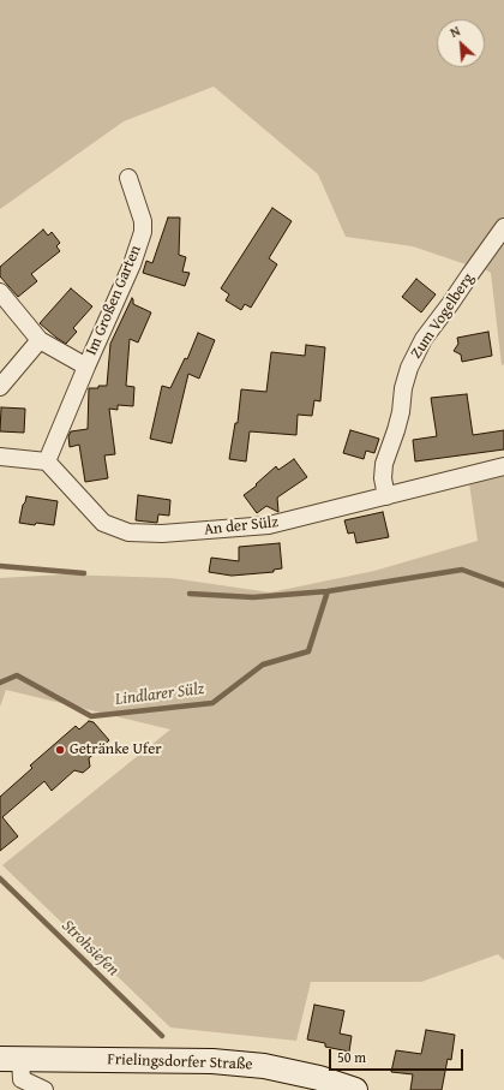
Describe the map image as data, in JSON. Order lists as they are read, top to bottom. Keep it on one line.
{"streets":{"main road":["Frielingsdorfer Straße"],"street":["Im Großen Garten","Zum Vogelberg","An der Sülz"]},"crossings":[["Im Großen Garten","An der Sülz"],["Zum Vogelberg","An der Sülz"]],"water":["Lindlarer Sülz","Strohsiefen"],"places":["Getränke Ufer"],"scale_bar":"50 m","north":"top left"}
